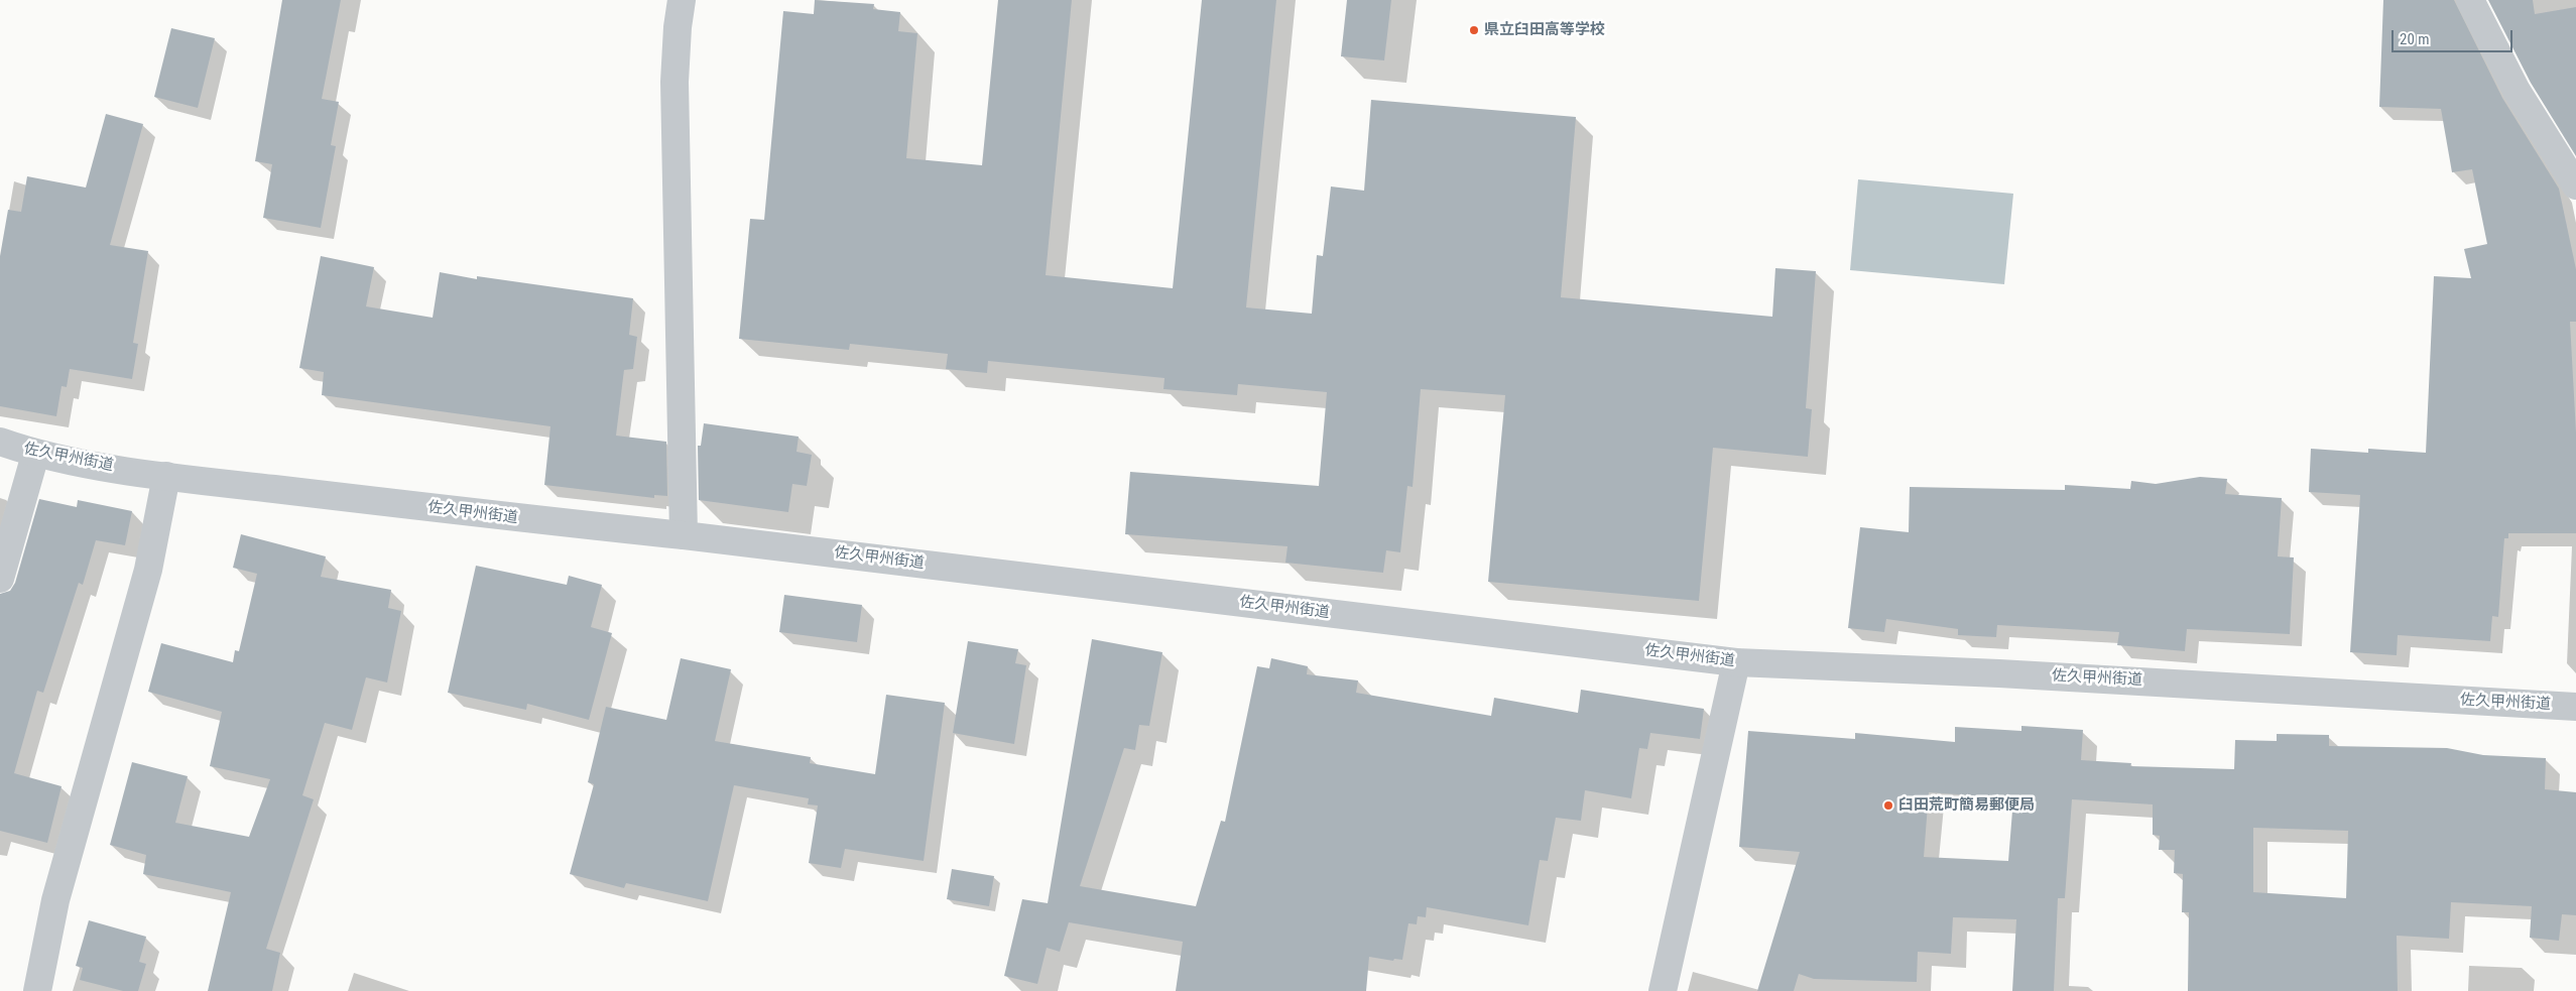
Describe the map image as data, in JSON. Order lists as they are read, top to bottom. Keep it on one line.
{"streets":{"street":["佐久甲州街道"]},"places":["県立臼田高等学校","臼田荒町簡易郵便局"],"scale_bar":"20 m"}
